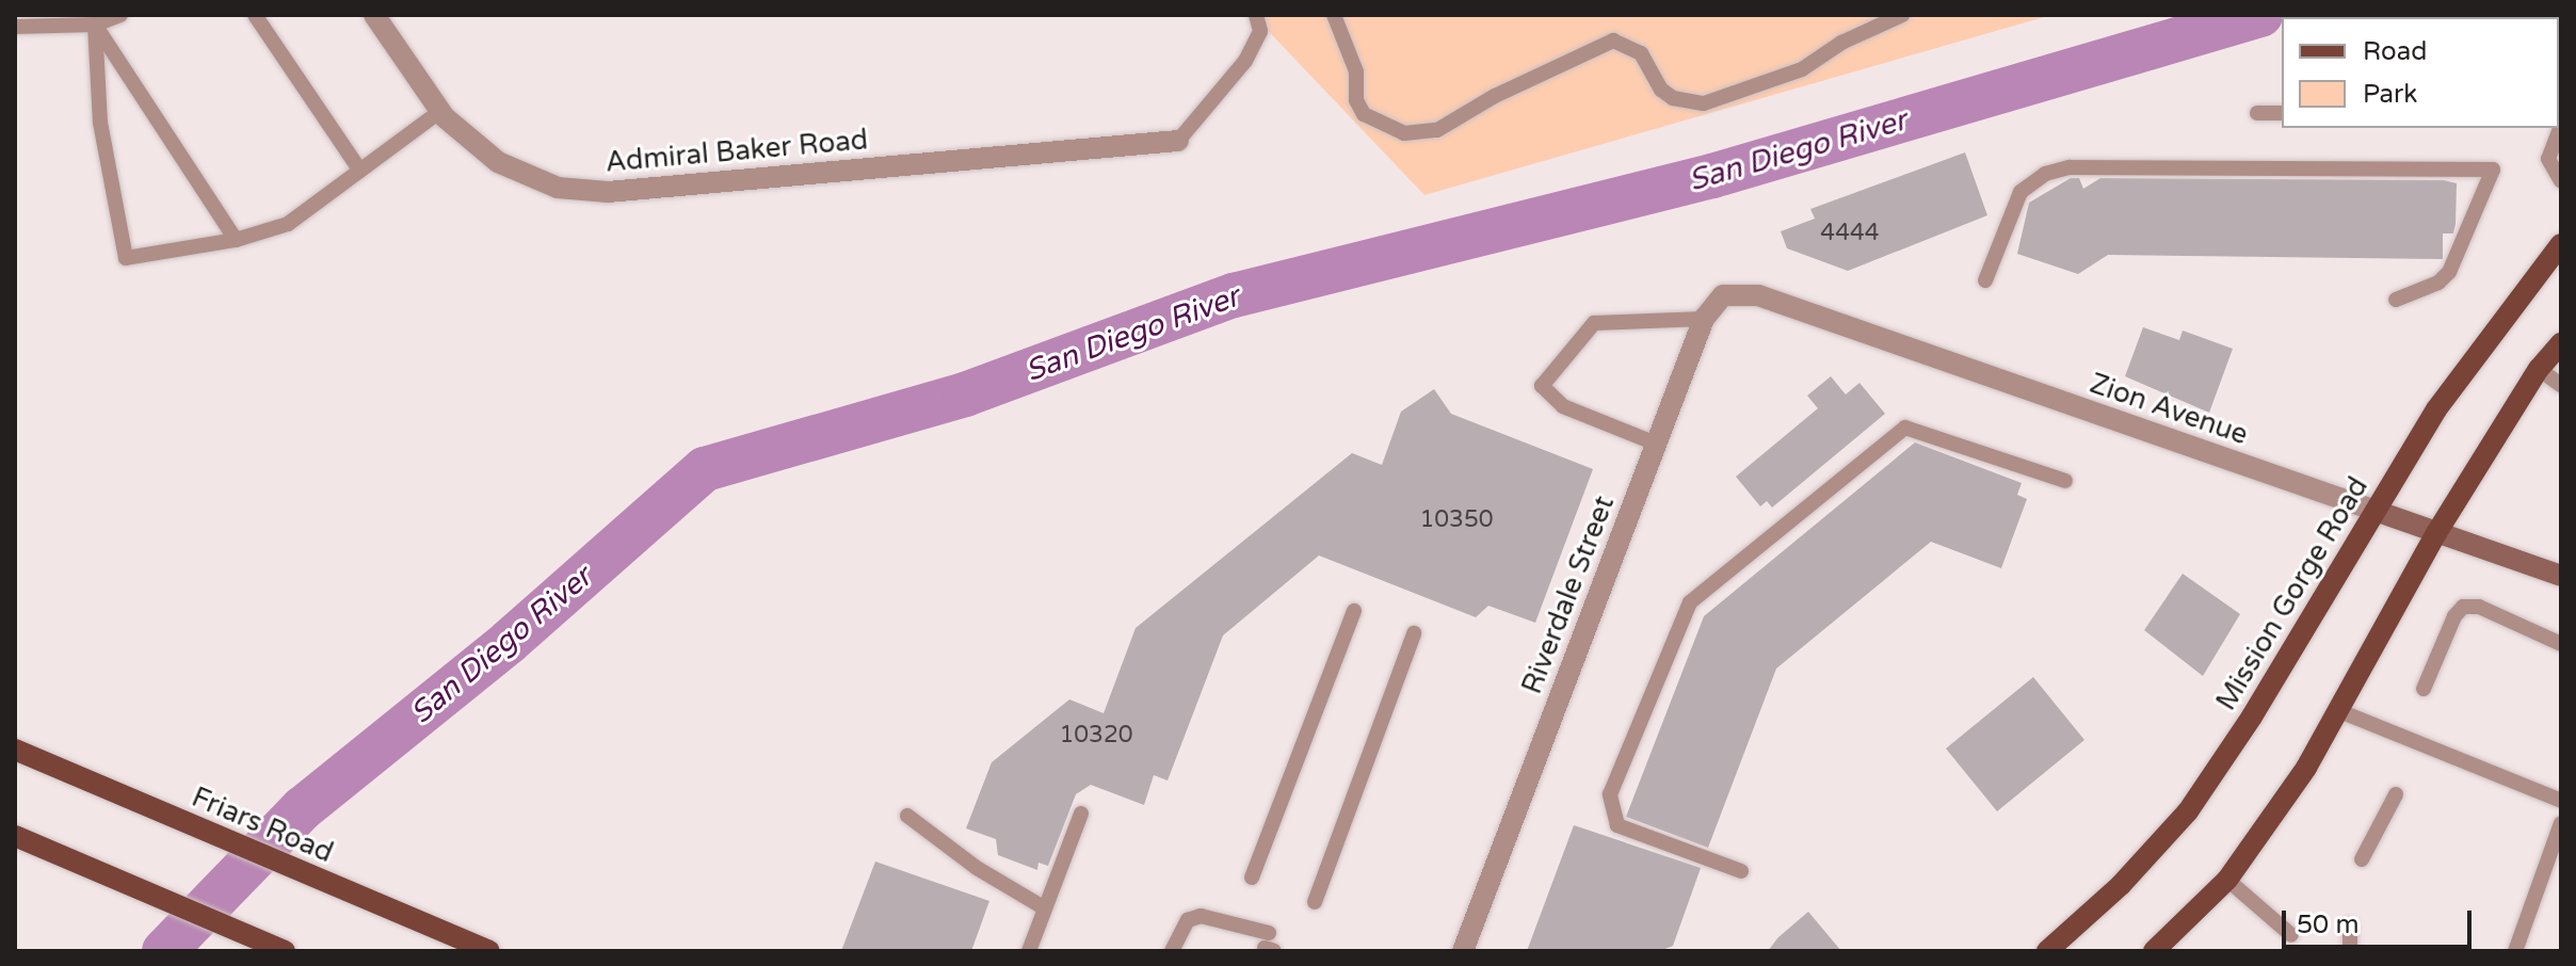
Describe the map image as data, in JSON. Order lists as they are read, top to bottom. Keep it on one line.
{"streets":{"main road":["Zion Avenue","Mission Gorge Road","Friars Road"],"street":["Admiral Baker Road","Riverdale Street"]},"crossings":[["Zion Avenue","Mission Gorge Road"],["Zion Avenue","Riverdale Street"]],"water":["San Diego River"],"house_numbers":["4444","10350","10320"],"legend":["Road","Park"],"scale_bar":"50 m"}
